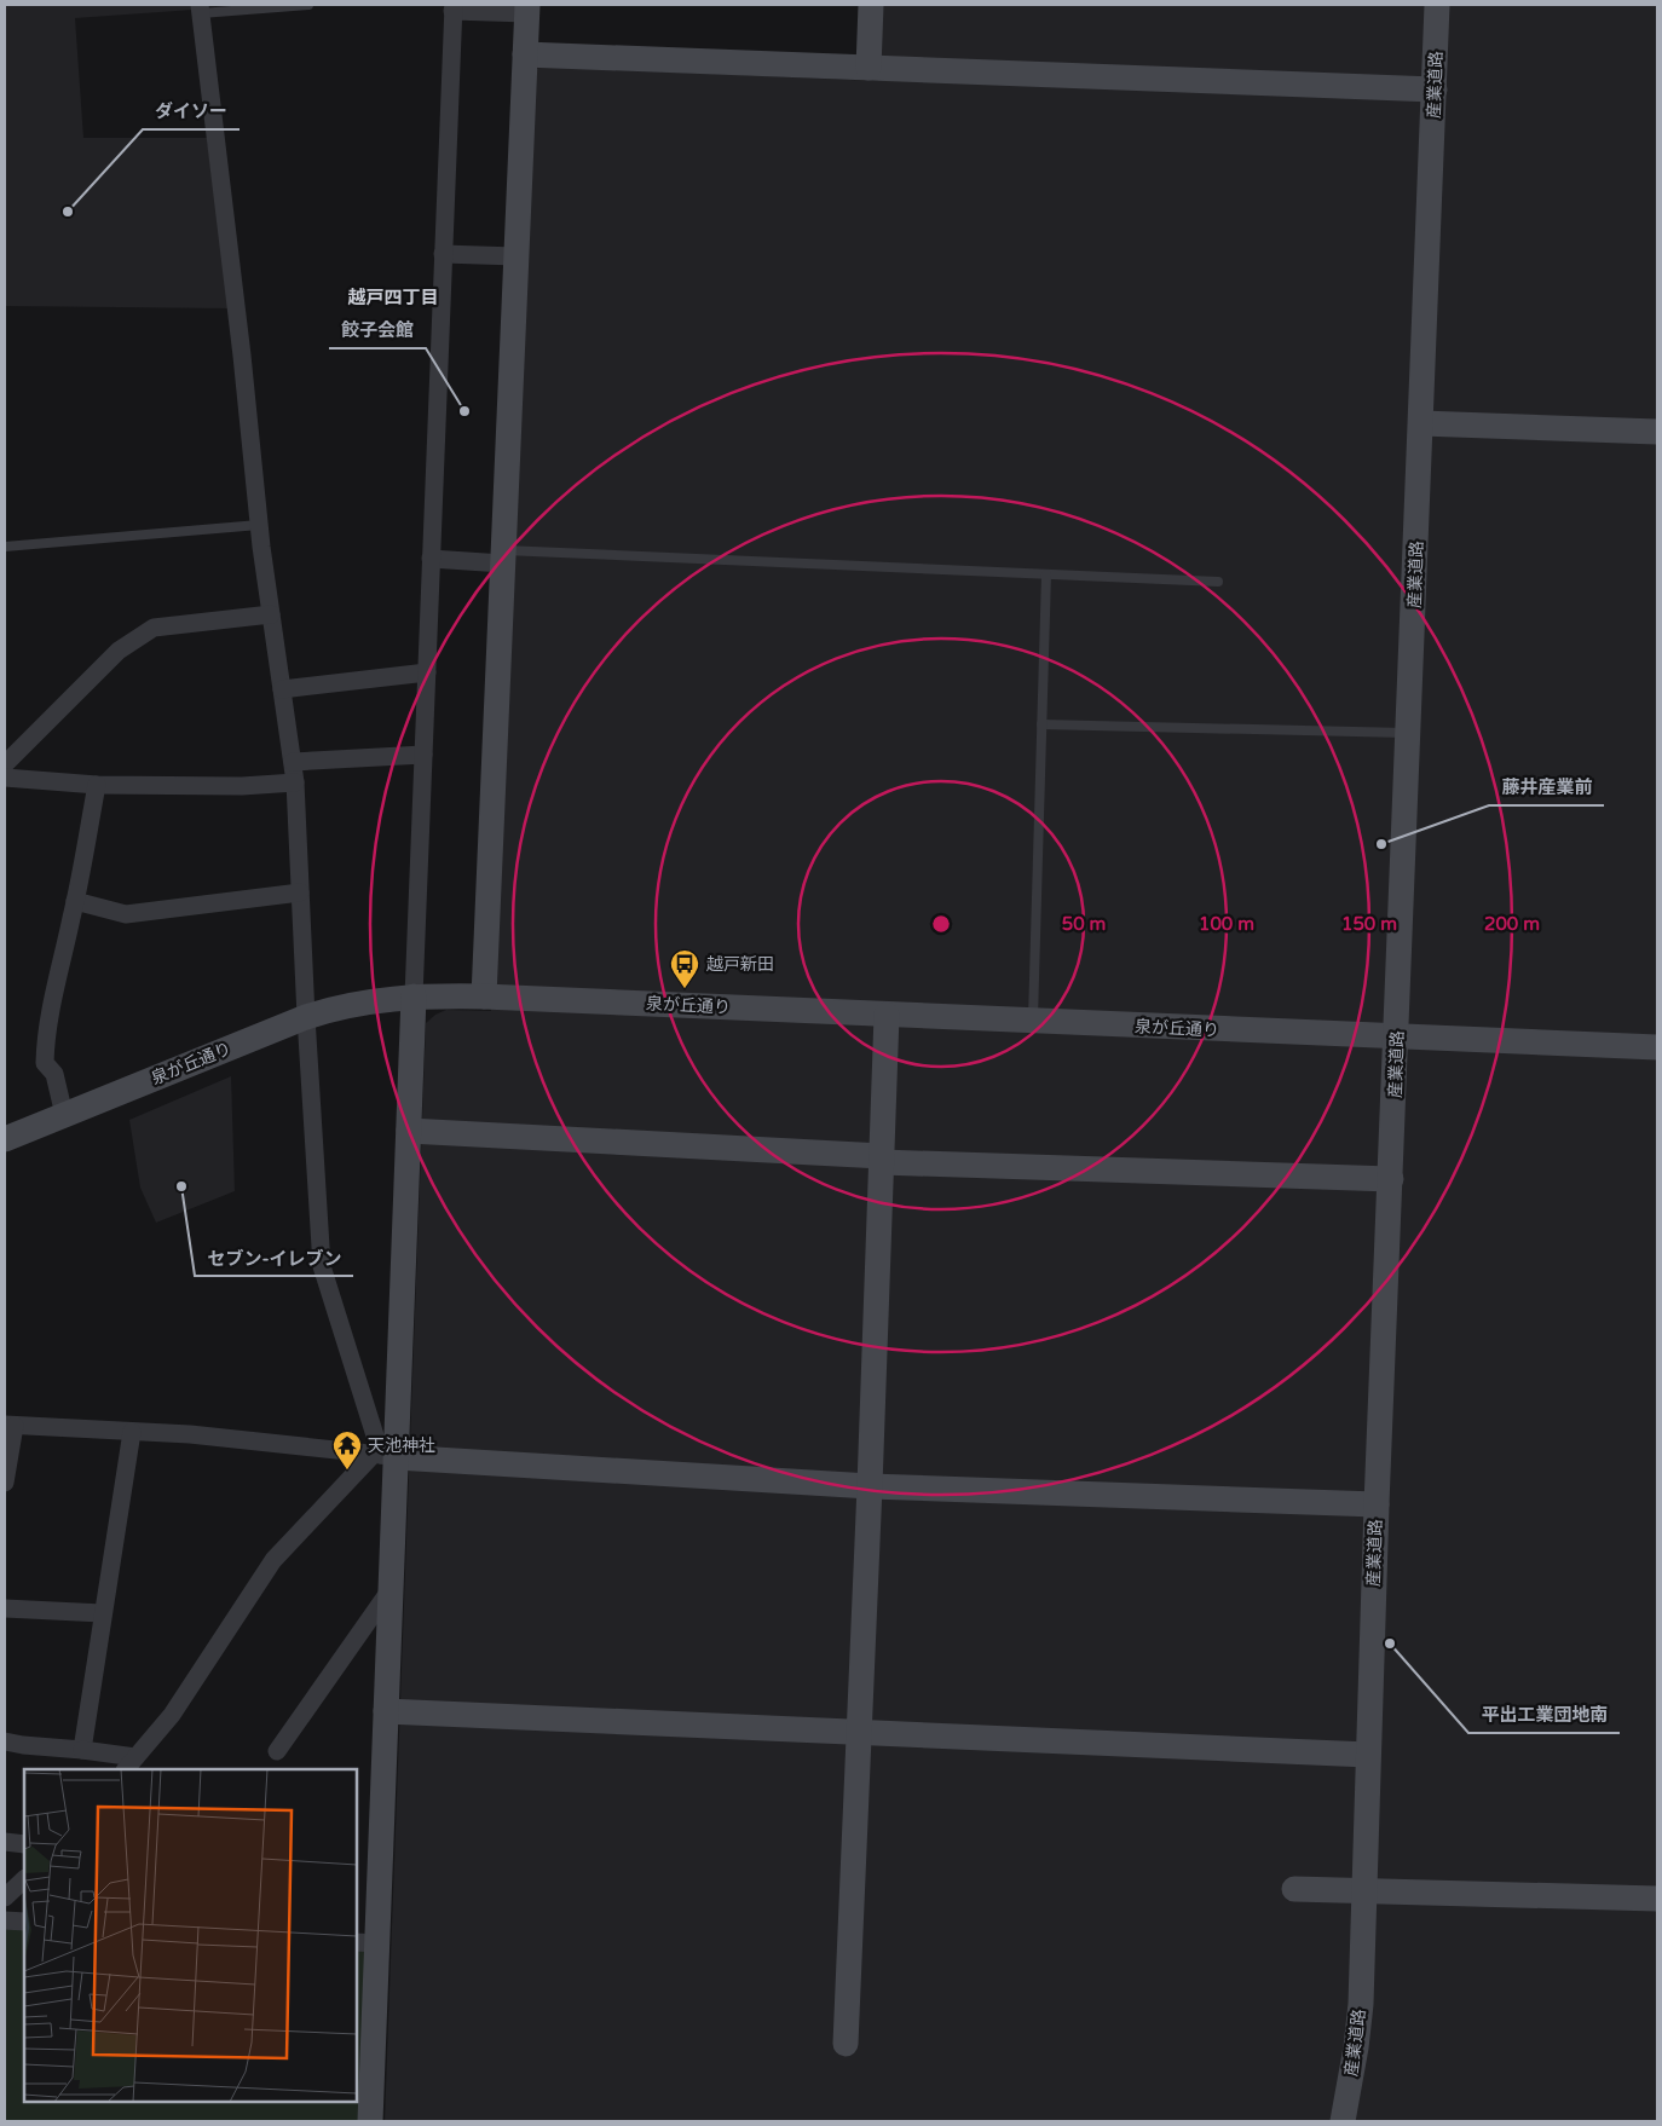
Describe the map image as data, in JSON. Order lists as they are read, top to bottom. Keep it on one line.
{"streets":{"street":["産業道路","泉が丘通り"]},"crossings":[["産業道路","泉が丘通り"]],"districts":["越戸四丁目"],"places":{"other":["ダイソー","餃子会館","藤井産業前","セブン-イレブン","平出工業団地南"],"bus stop":["越戸新田"],"temple":["天池神社"]},"rings":["50 m","100 m","150 m","200 m"]}
